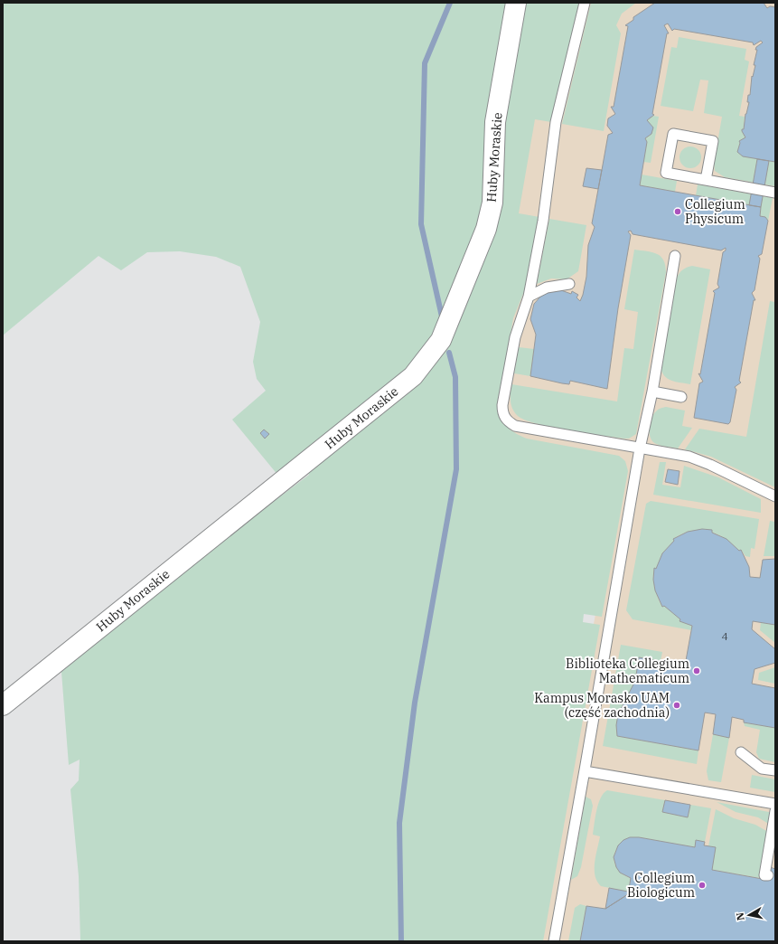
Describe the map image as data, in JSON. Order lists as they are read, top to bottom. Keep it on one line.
{"streets":{"street":["Huby Moraskie"]},"places":["Collegium Physicum","Biblioteka Collegium Mathematicum","Kampus Morasko UAM (część zachodnia)","Collegium Biologicum"],"house_numbers":["4"],"north":"left"}
